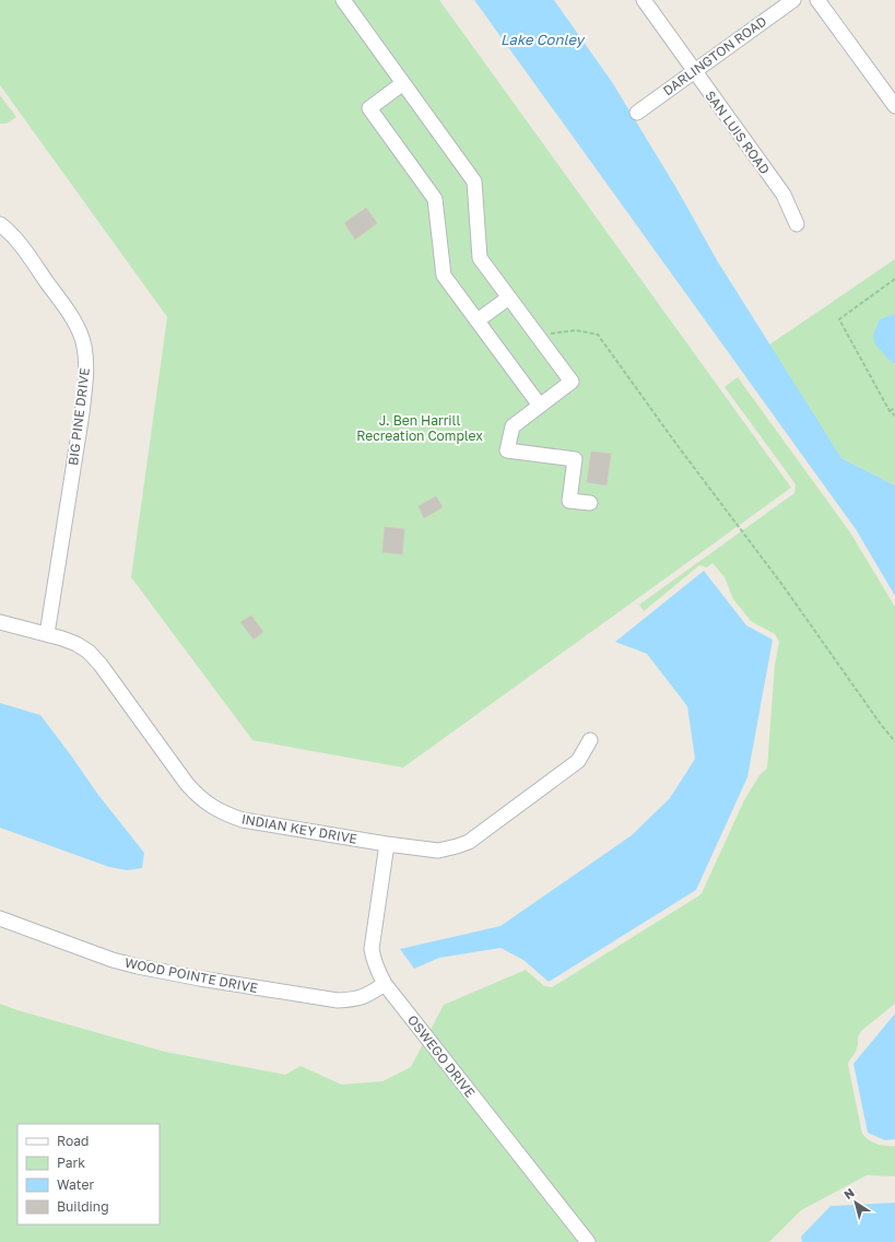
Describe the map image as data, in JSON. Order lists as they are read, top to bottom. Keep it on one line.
{"streets":{"street":["DARLINGTON ROAD","SAN LUIS ROAD","BIG PINE DRIVE","INDIAN KEY DRIVE","WOOD POINTE DRIVE","OSWEGO DRIVE"]},"crossings":[["DARLINGTON ROAD","SAN LUIS ROAD"],["BIG PINE DRIVE","INDIAN KEY DRIVE"],["INDIAN KEY DRIVE","OSWEGO DRIVE"],["WOOD POINTE DRIVE","OSWEGO DRIVE"]],"water":["Lake Conley"],"parks":["J. Ben Harrill Recreation Complex"],"legend":["Road","Park","Water","Building"],"north":"top left"}
